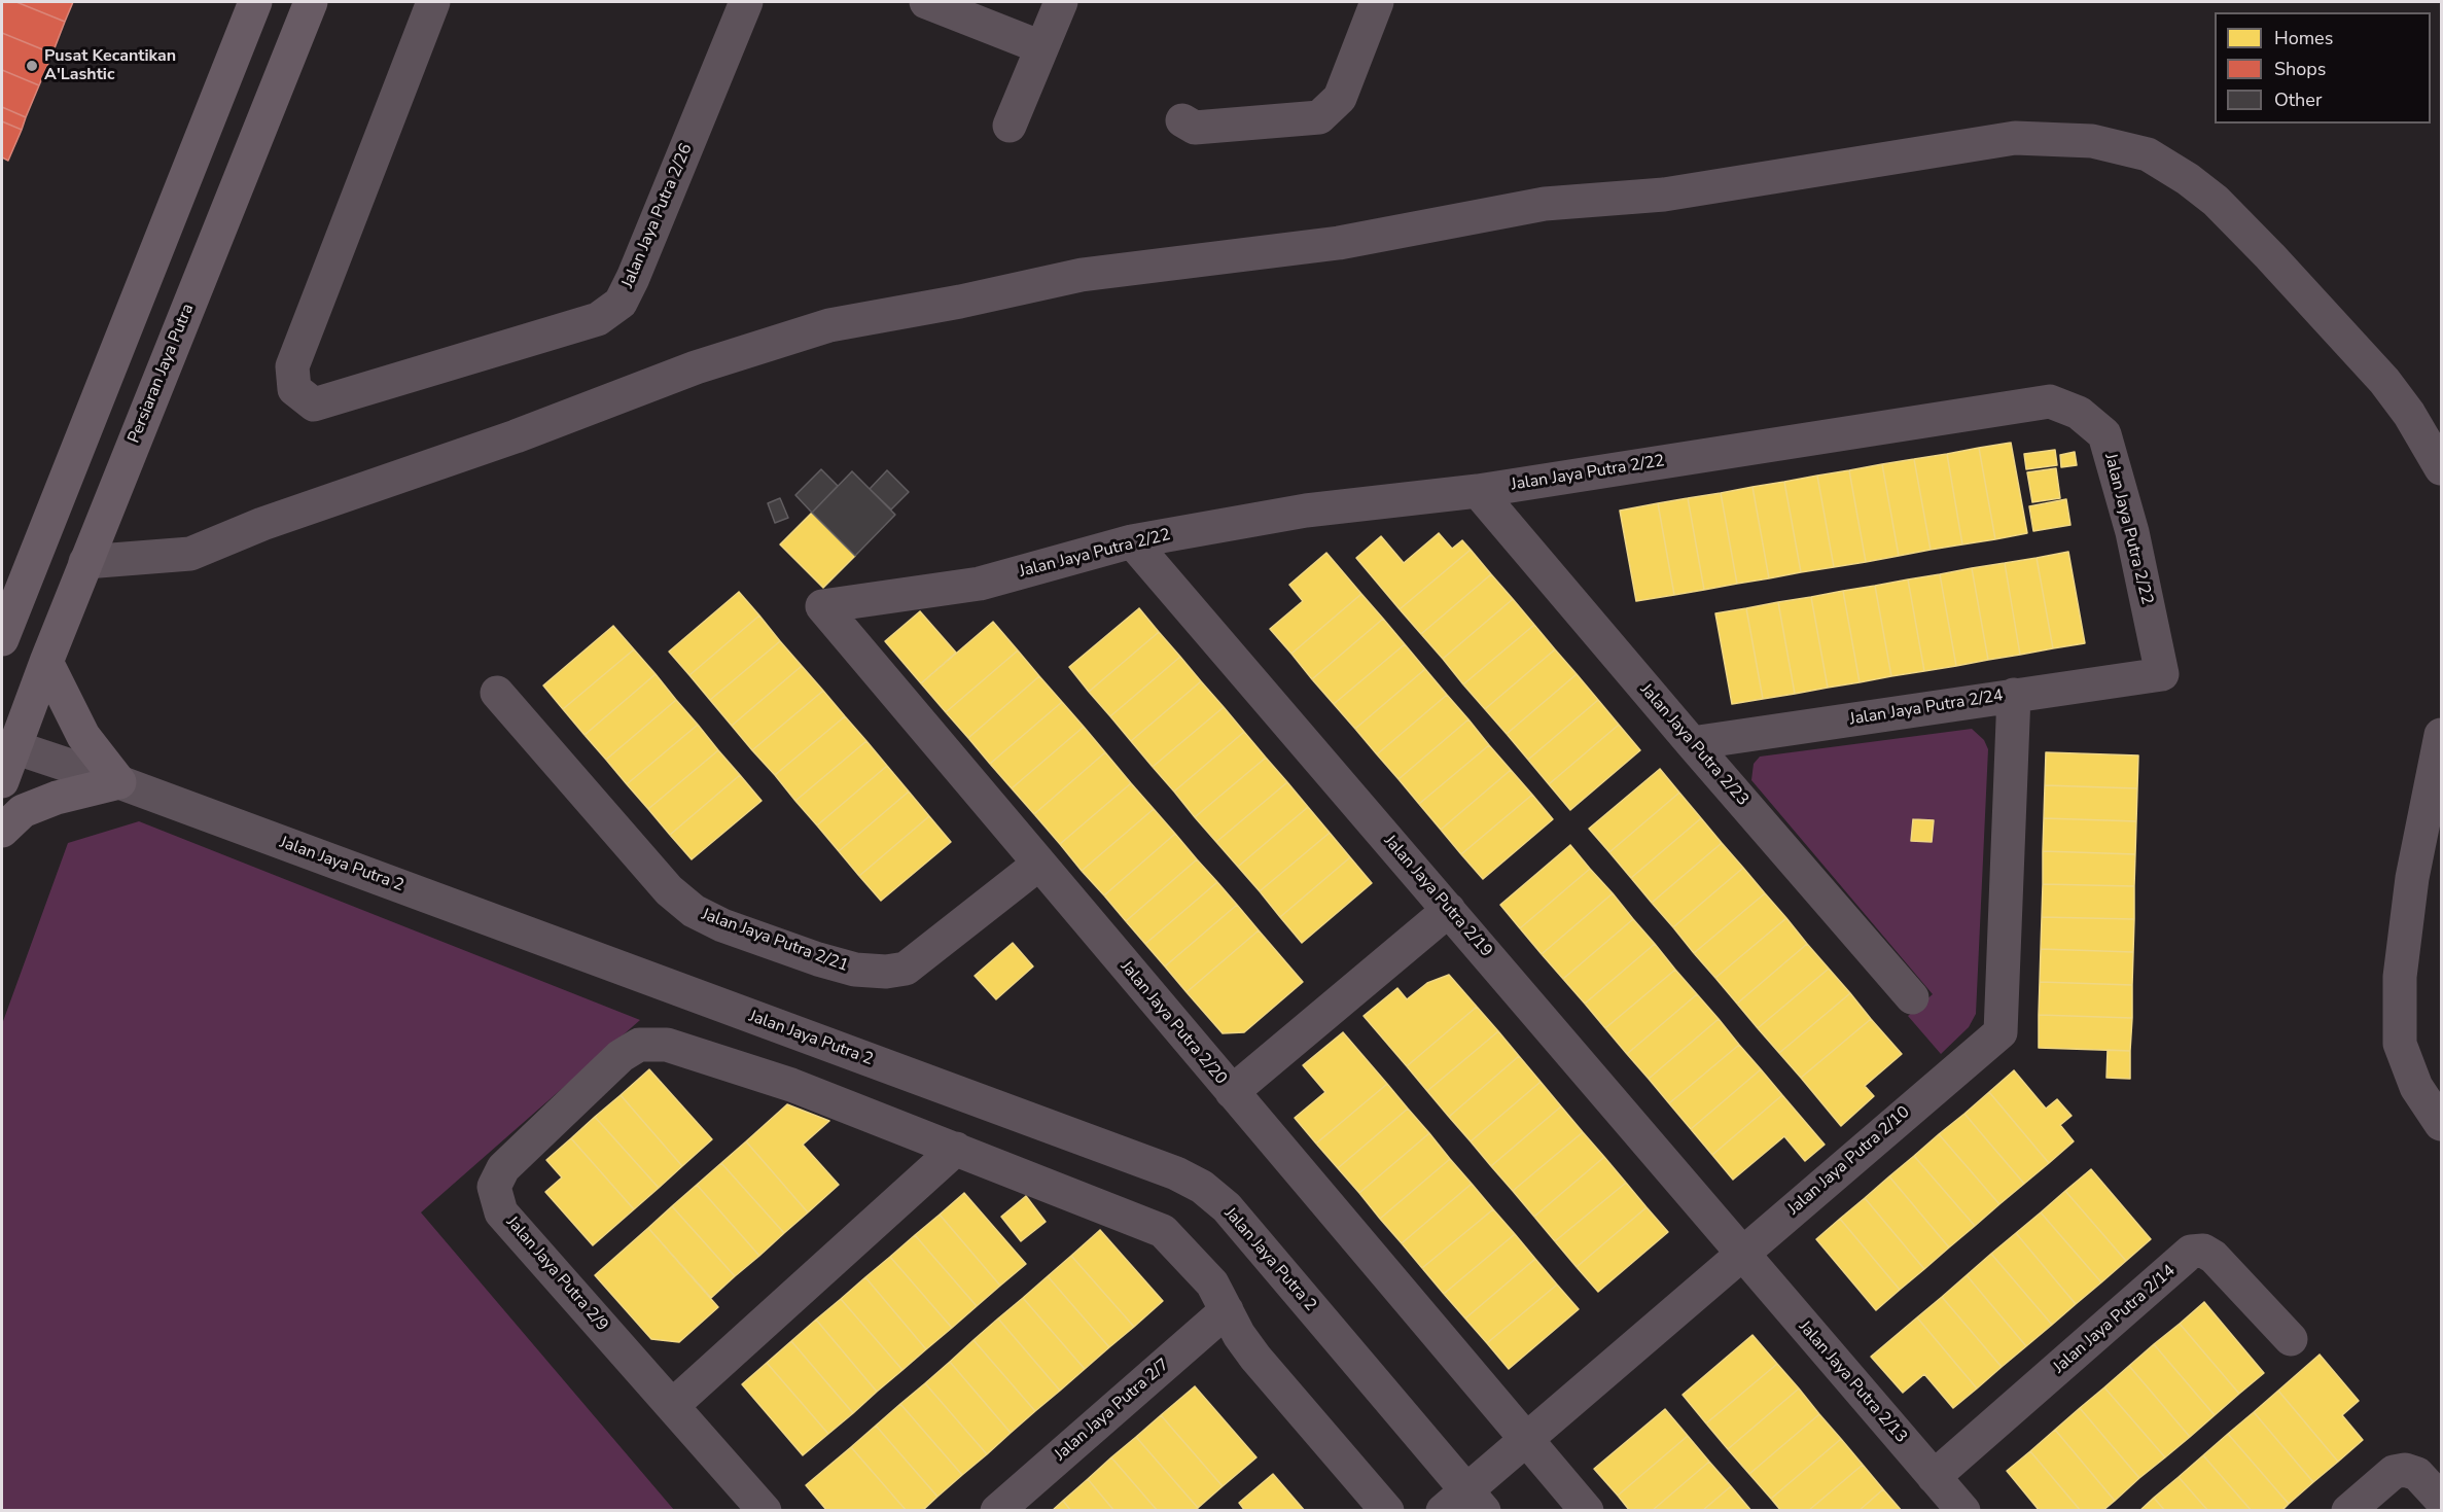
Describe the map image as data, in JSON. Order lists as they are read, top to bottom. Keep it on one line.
{"streets":{"main road":["Persiaran Jaya Putra"],"street":["Jalan Jaya Putra 2/26","Jalan Jaya Putra 2/22","Jalan Jaya Putra 2/24","Jalan Jaya Putra 2/23","Jalan Jaya Putra 2","Jalan Jaya Putra 2/19","Jalan Jaya Putra 2/21","Jalan Jaya Putra 2/20","Jalan Jaya Putra 2/10","Jalan Jaya Putra 2/9","Jalan Jaya Putra 2/14","Jalan Jaya Putra 2/13","Jalan Jaya Putra 2/7"]},"crossings":[["Persiaran Jaya Putra","Jalan Jaya Putra 2"],["Jalan Jaya Putra 2/22","Jalan Jaya Putra 2/24"],["Jalan Jaya Putra 2/22","Jalan Jaya Putra 2/23"],["Jalan Jaya Putra 2/22","Jalan Jaya Putra 2/19"],["Jalan Jaya Putra 2/22","Jalan Jaya Putra 2/20"],["Jalan Jaya Putra 2/24","Jalan Jaya Putra 2/23"],["Jalan Jaya Putra 2/24","Jalan Jaya Putra 2/10"],["Jalan Jaya Putra 2","Jalan Jaya Putra 2/10"],["Jalan Jaya Putra 2/19","Jalan Jaya Putra 2/10"],["Jalan Jaya Putra 2/19","Jalan Jaya Putra 2/13"],["Jalan Jaya Putra 2/21","Jalan Jaya Putra 2/20"],["Jalan Jaya Putra 2/20","Jalan Jaya Putra 2/10"],["Jalan Jaya Putra 2/10","Jalan Jaya Putra 2/13"],["Jalan Jaya Putra 2/14","Jalan Jaya Putra 2/13"]],"places":["Pusat Kecantikan A'Lashtic"],"legend":["Homes","Shops","Other"]}
